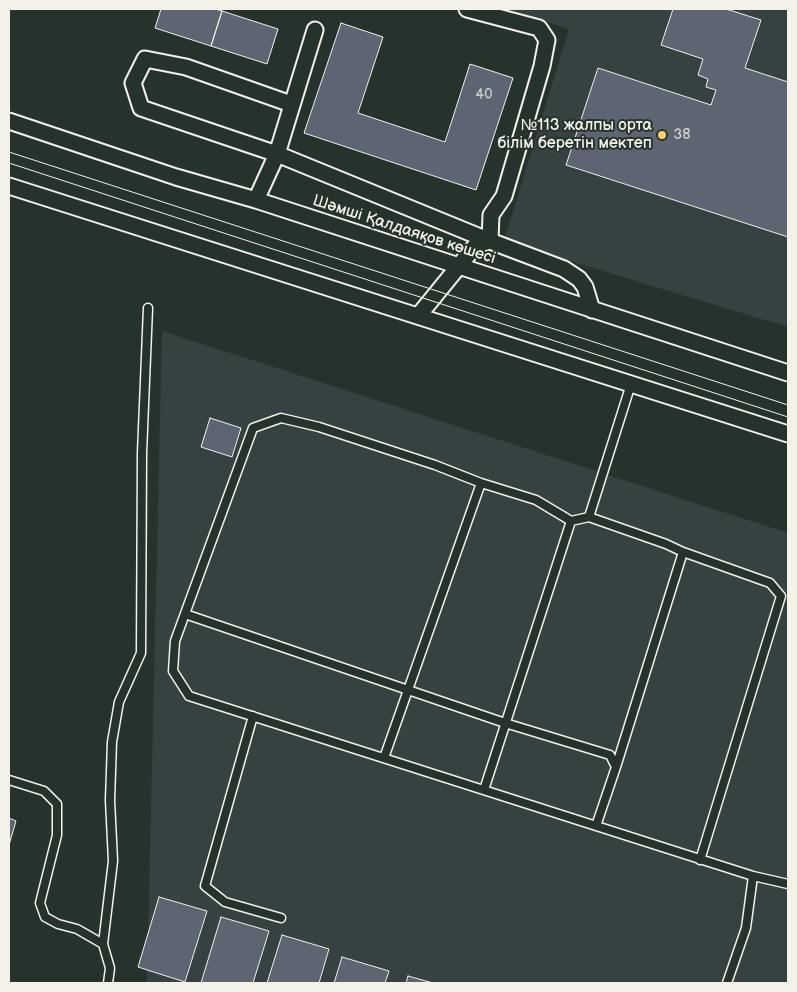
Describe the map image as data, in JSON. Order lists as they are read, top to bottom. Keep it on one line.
{"streets":{"street":["Шәмші Қалдаяқов көшесі"]},"places":["№113 жалпы орта білім беретін мектеп"],"house_numbers":["40","38"]}
